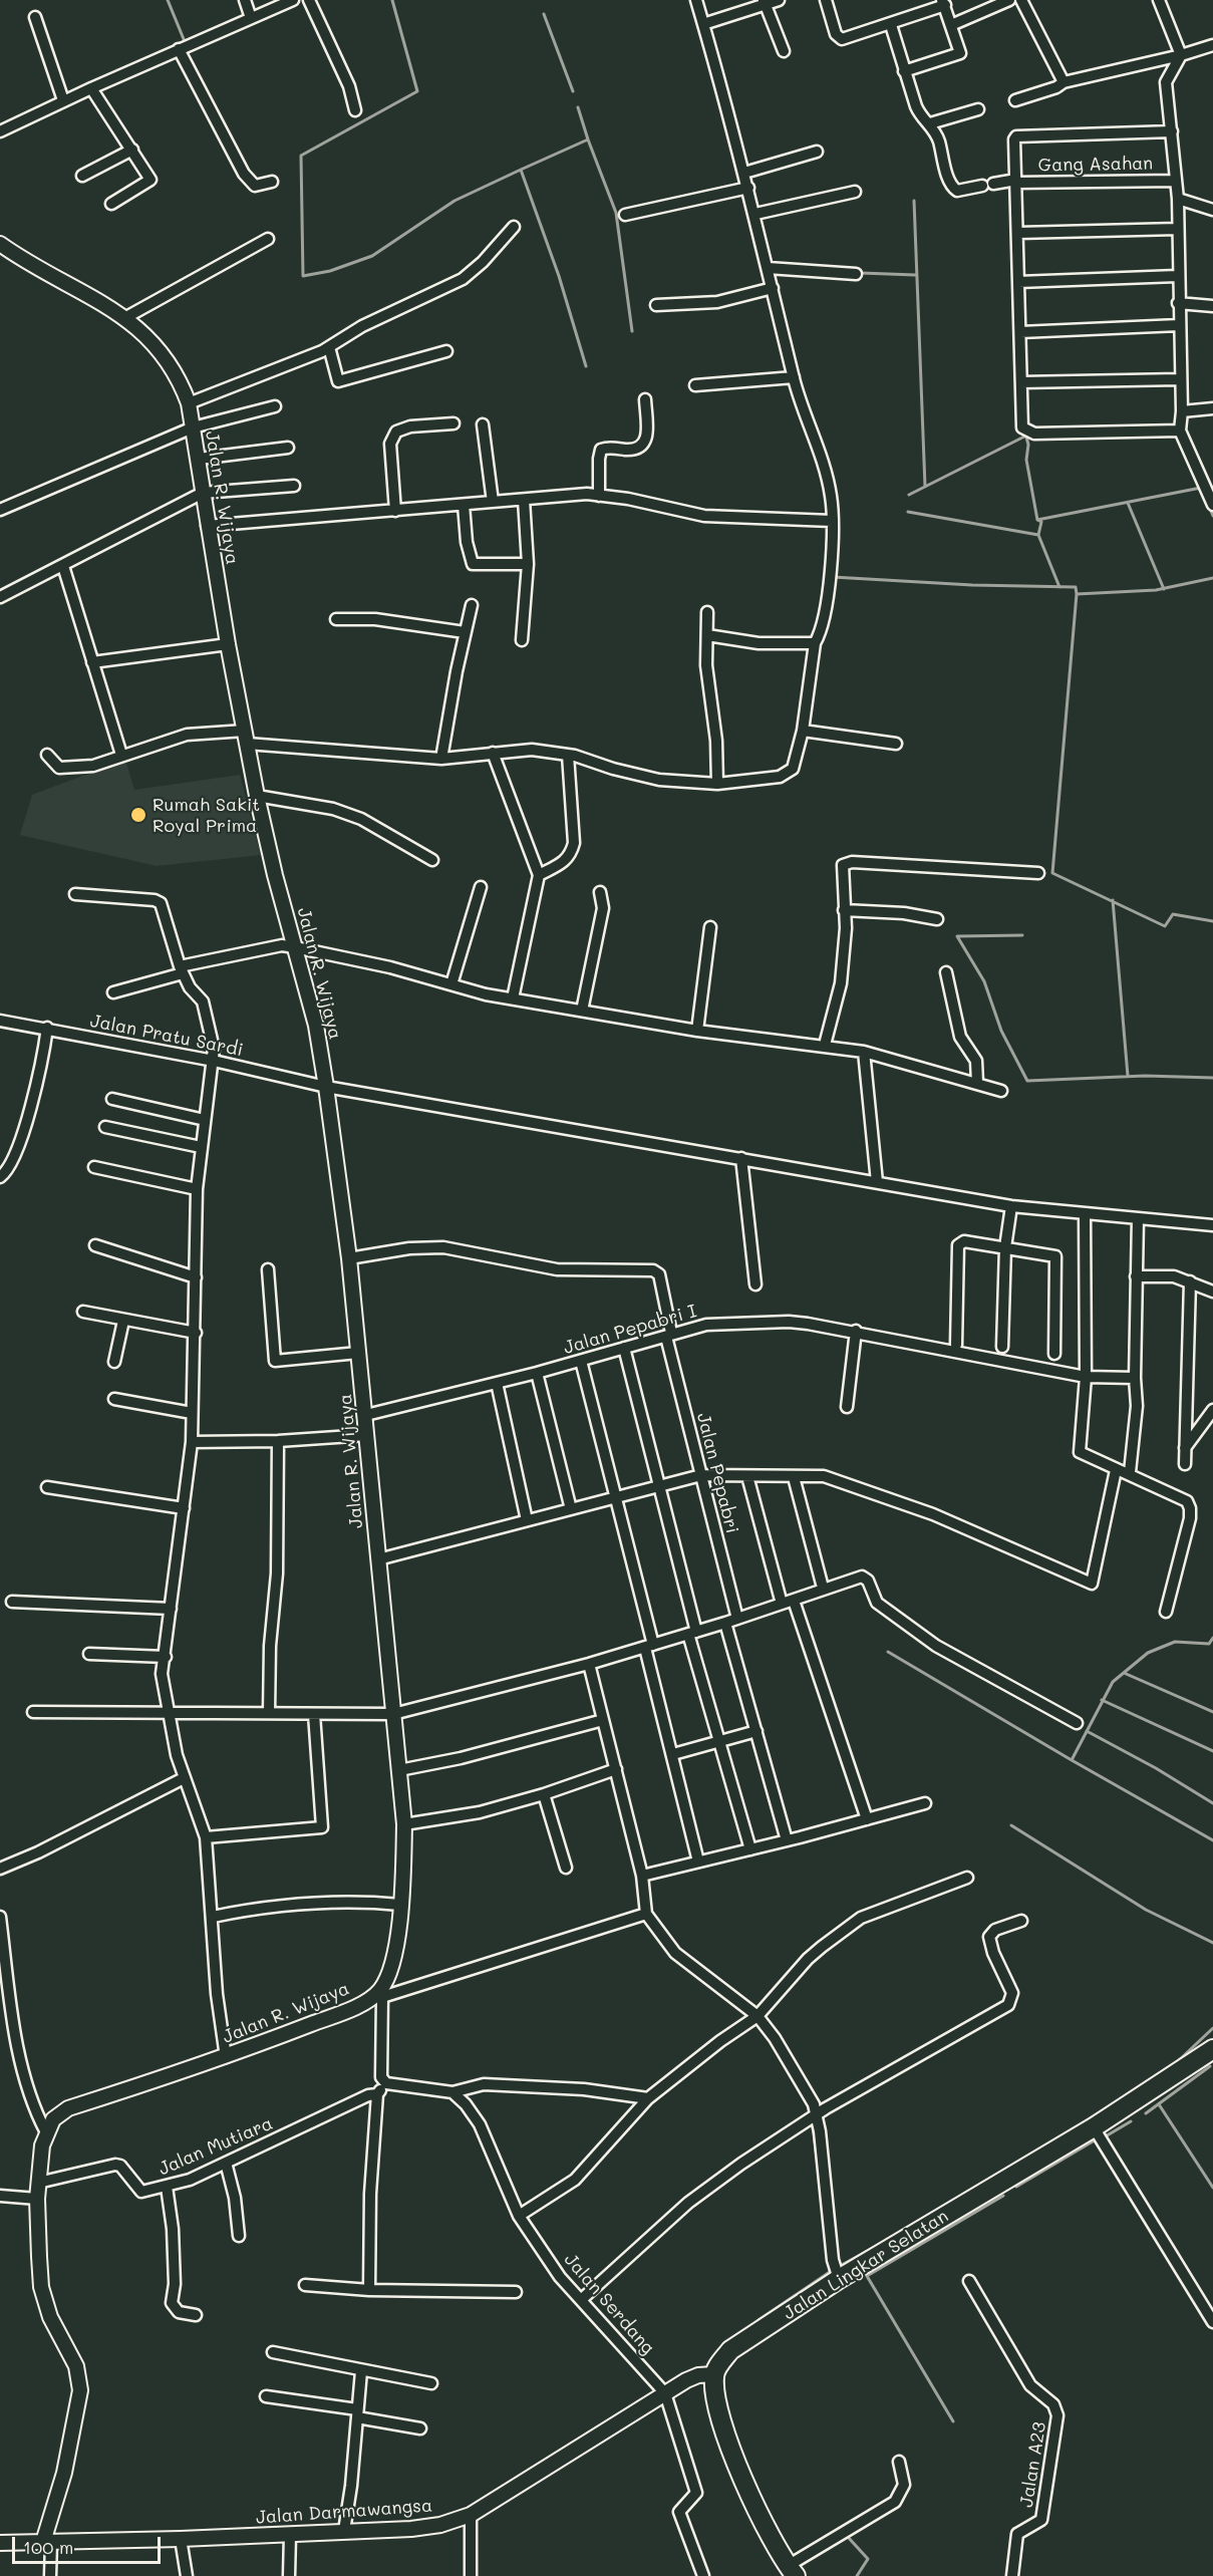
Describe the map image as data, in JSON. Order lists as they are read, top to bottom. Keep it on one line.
{"streets":{"highway":["Jalan Lingkar Selatan"],"street":["Gang Asahan","Jalan R. Wijaya","Jalan Pratu Sardi","Jalan Pepabri I","Jalan Pepabri","Jalan Mutiara","Jalan Serdang","Jalan A23","Jalan Darmawangsa"]},"crossings":[["Jalan R. Wijaya","Jalan Pratu Sardi"],["Jalan R. Wijaya","Jalan Pepabri I"],["Jalan R. Wijaya","Jalan Pepabri"],["Jalan Pepabri I","Jalan Pepabri"],["Jalan Lingkar Selatan","Jalan Darmawangsa"],["Jalan Serdang","Jalan Darmawangsa"]],"places":["Rumah Sakit Royal Prima"],"scale_bar":"100 m"}
